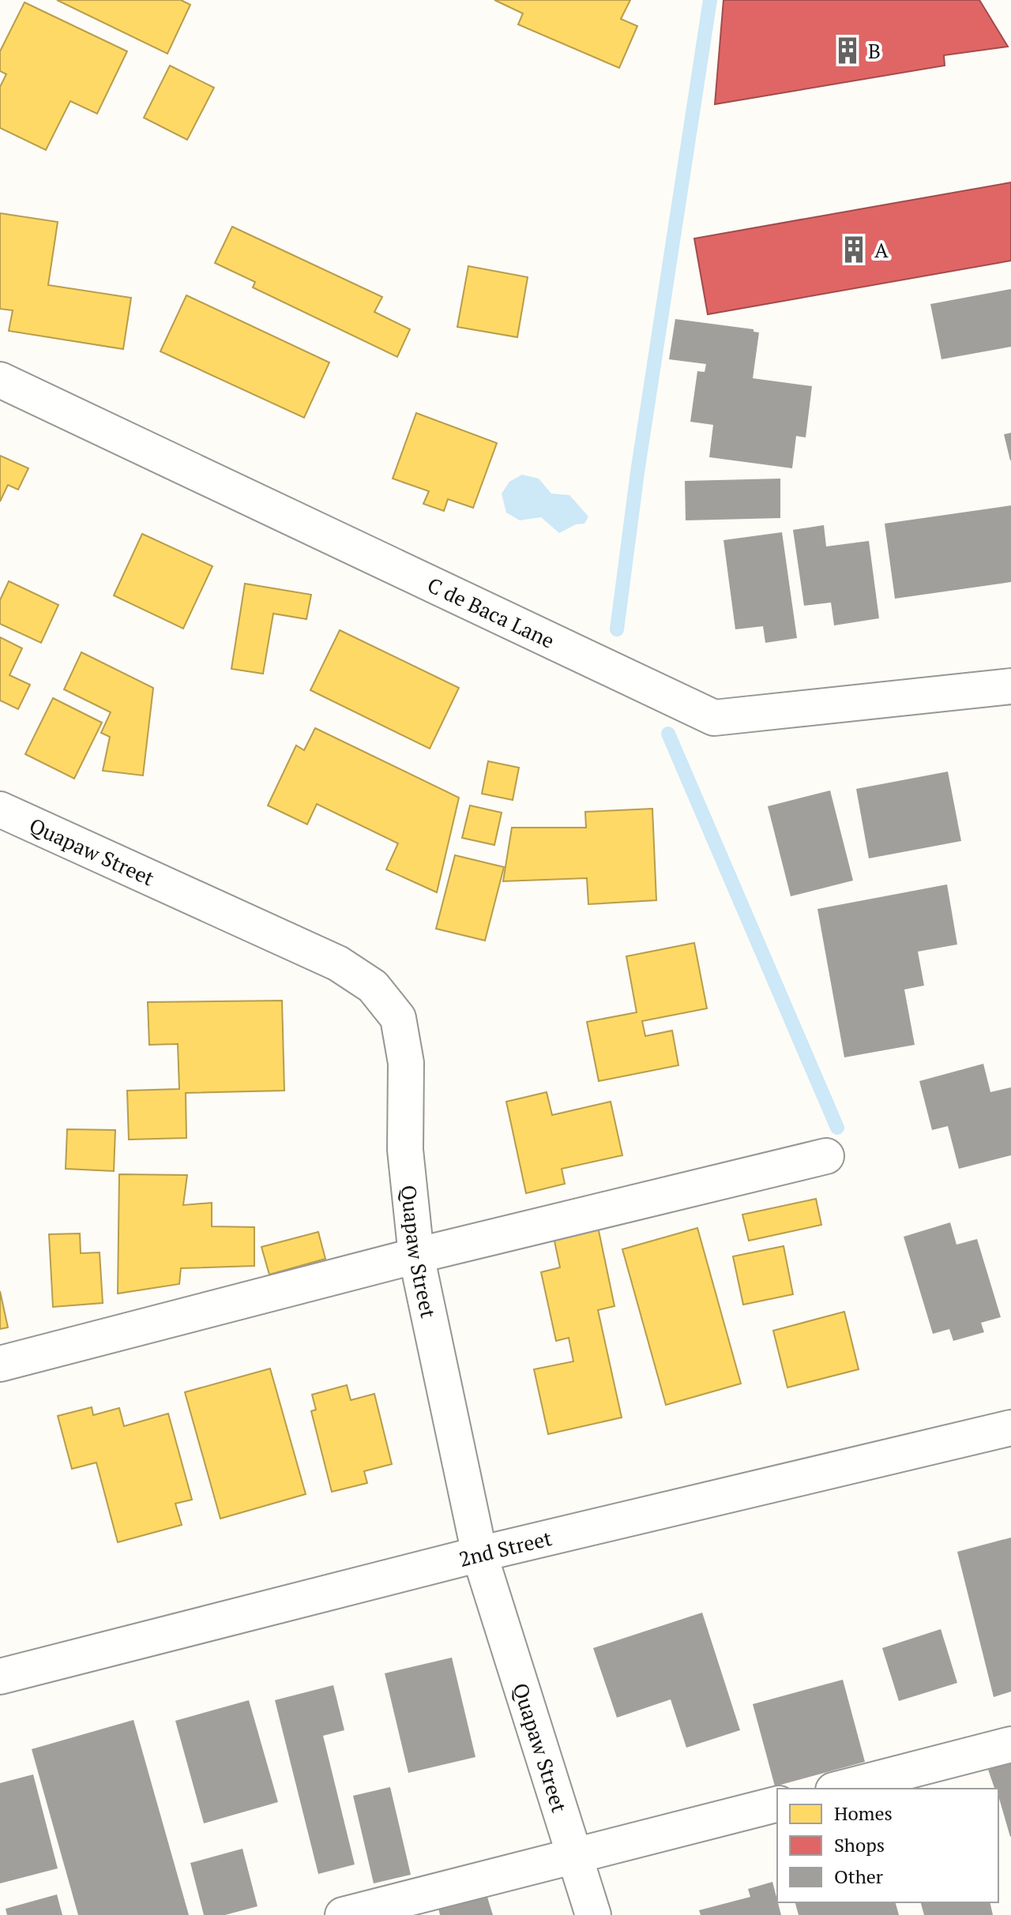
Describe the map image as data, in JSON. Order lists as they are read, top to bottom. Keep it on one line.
{"streets":{"street":["C de Baca Lane","Quapaw Street","2nd Street"]},"crossings":[["Quapaw Street","2nd Street"]],"places":{"building":["B","A"]},"legend":["Homes","Shops","Other"]}
